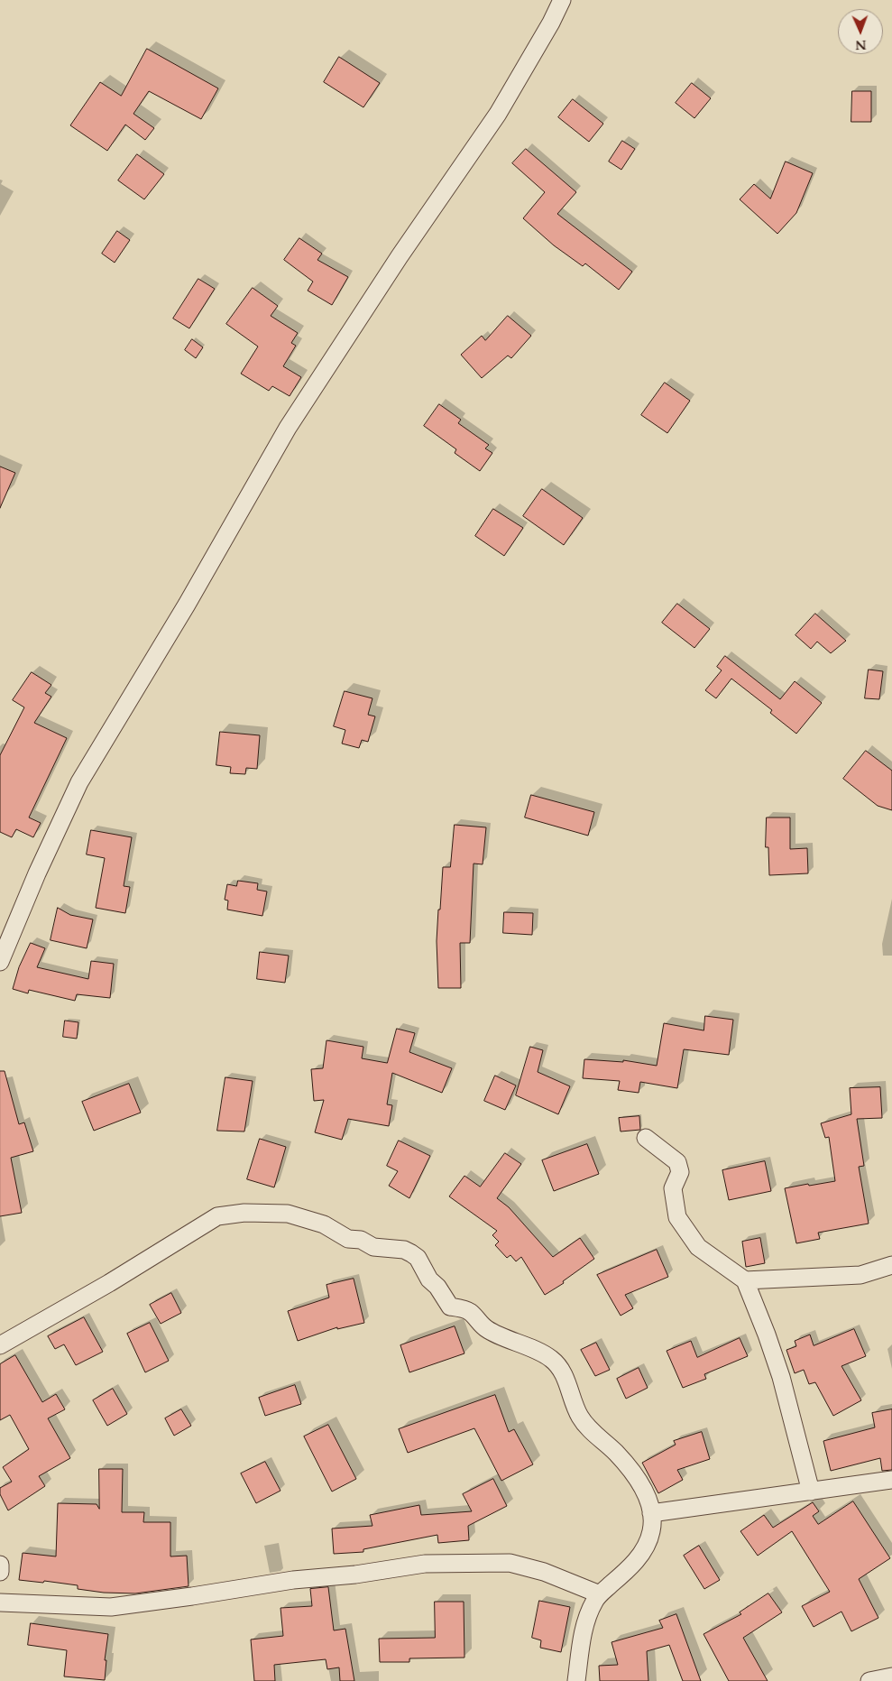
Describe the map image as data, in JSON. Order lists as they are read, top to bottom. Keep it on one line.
{"north":"bottom"}
